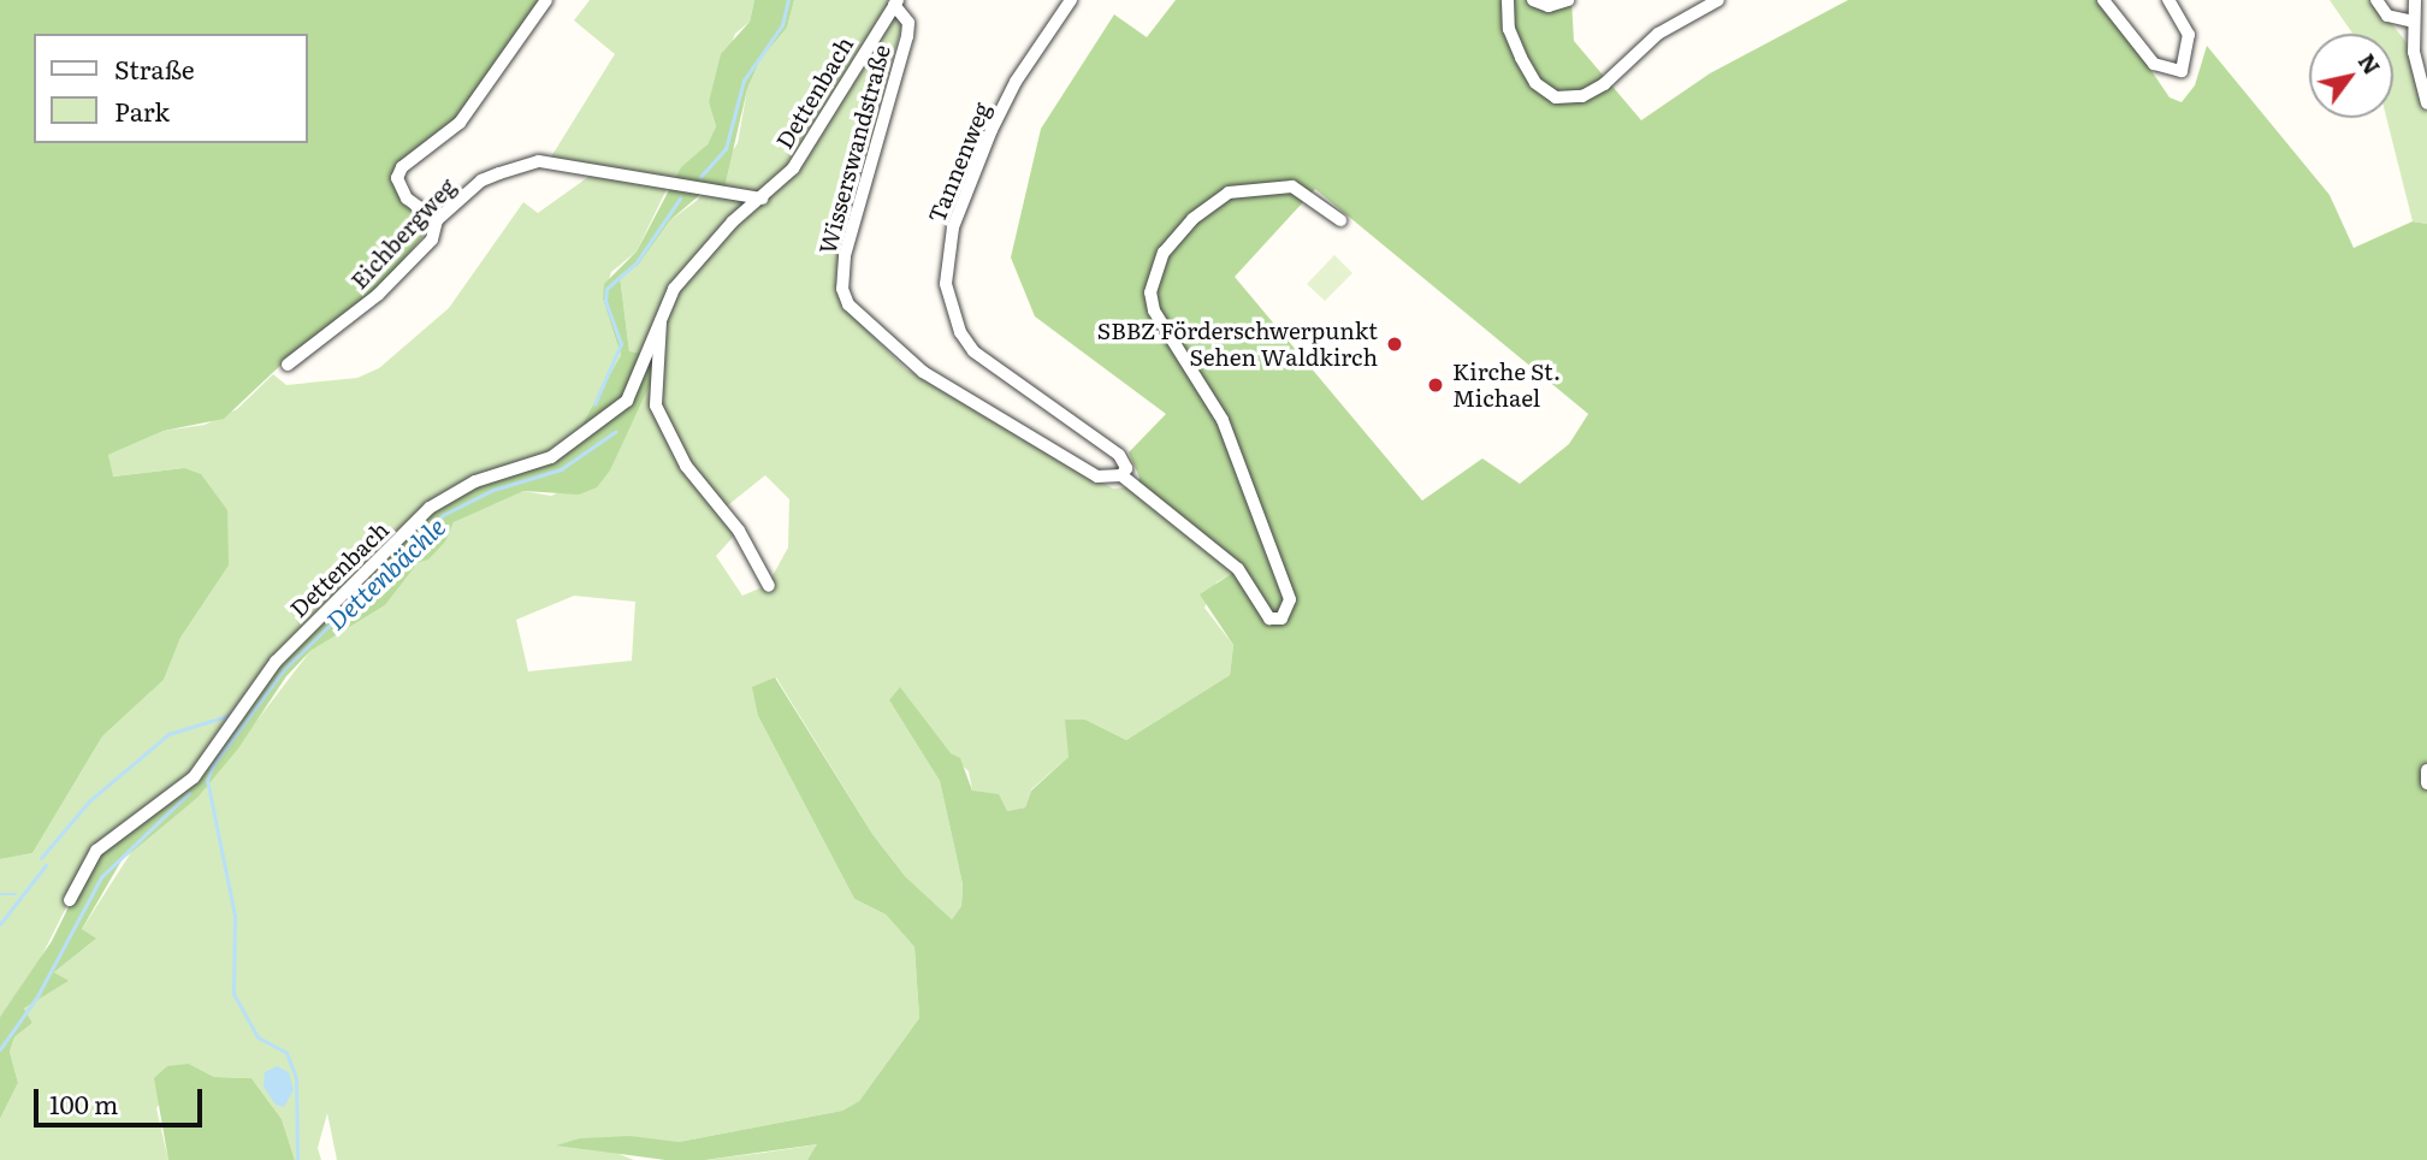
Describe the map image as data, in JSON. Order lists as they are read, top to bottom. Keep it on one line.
{"streets":{"street":["Dettenbach","Wisserswandstraße","Tannenweg","Eichbergweg"]},"crossings":[["Dettenbach","Wisserswandstraße"],["Dettenbach","Eichbergweg"],["Wisserswandstraße","Tannenweg"]],"water":["Dettenbächle"],"places":["SBBZ Förderschwerpunkt Sehen Waldkirch","Kirche St. Michael"],"legend":["Straße","Park"],"scale_bar":"100 m","north":"top right"}
